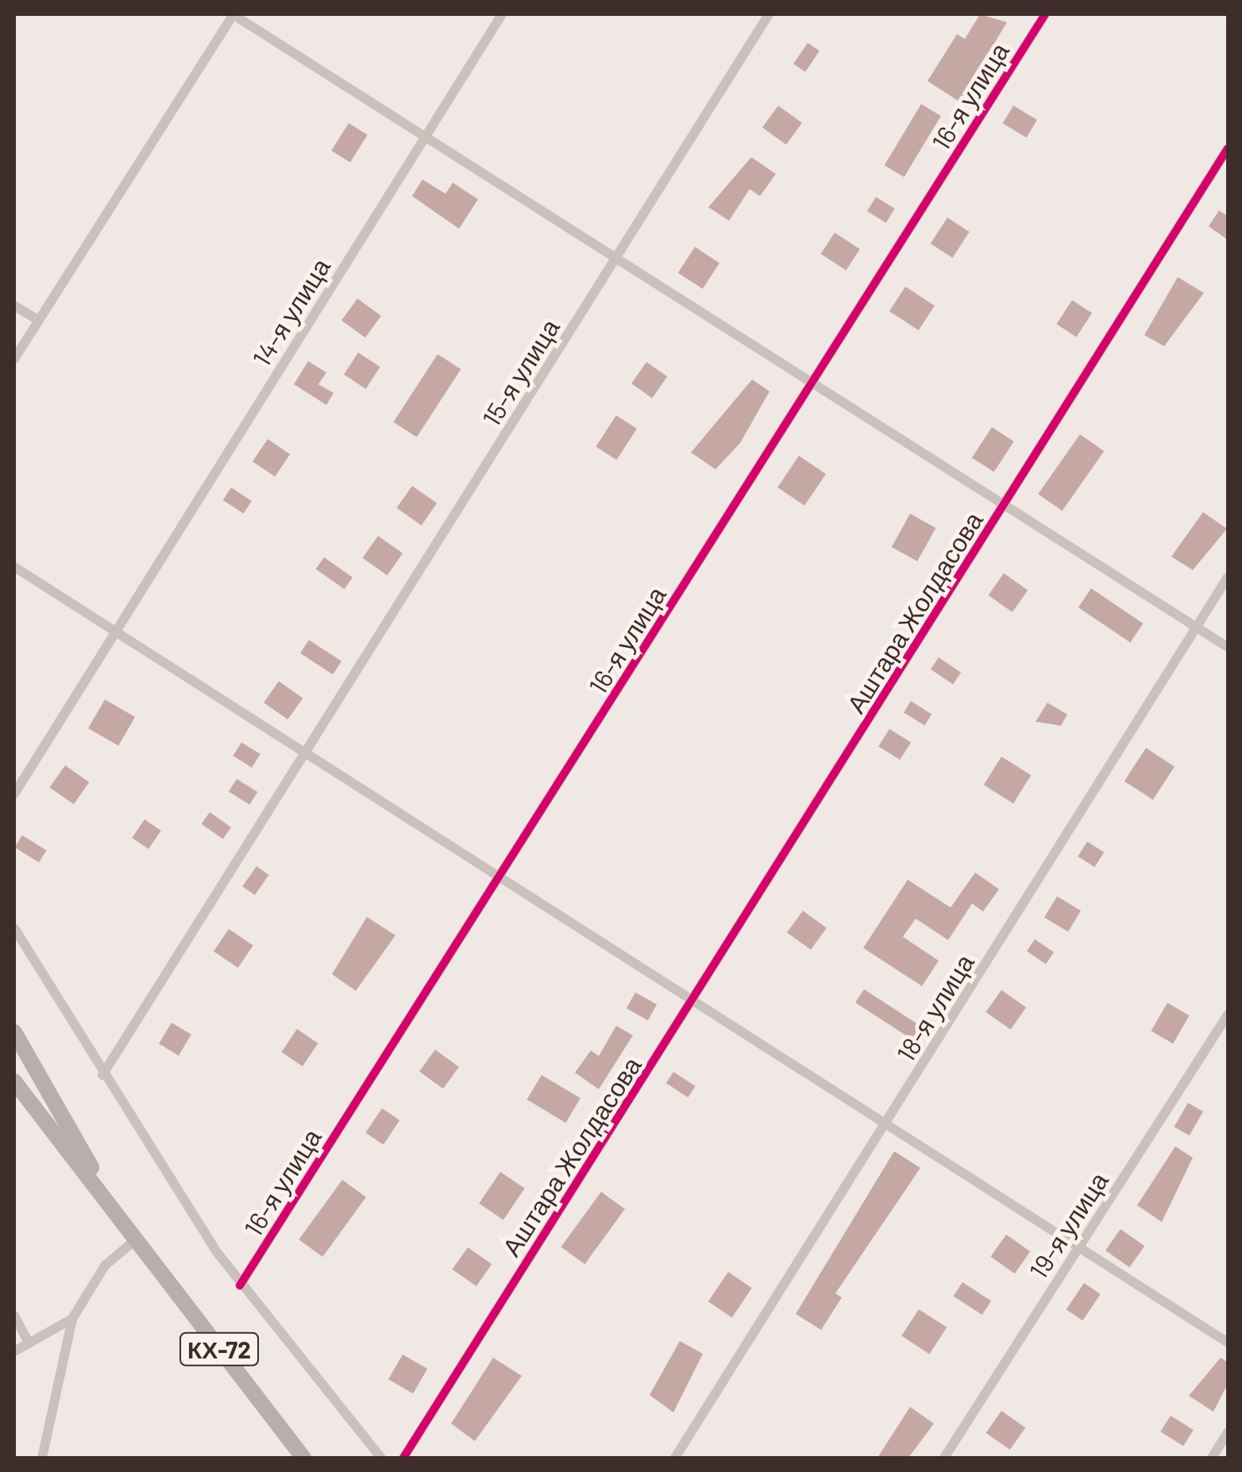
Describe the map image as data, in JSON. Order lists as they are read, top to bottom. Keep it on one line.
{"streets":{"main road":["КХ-72"],"street":["16-я улица","14-я улица","15-я улица","Аштара Жолдасова","18-я улица","19-я улица"]}}
